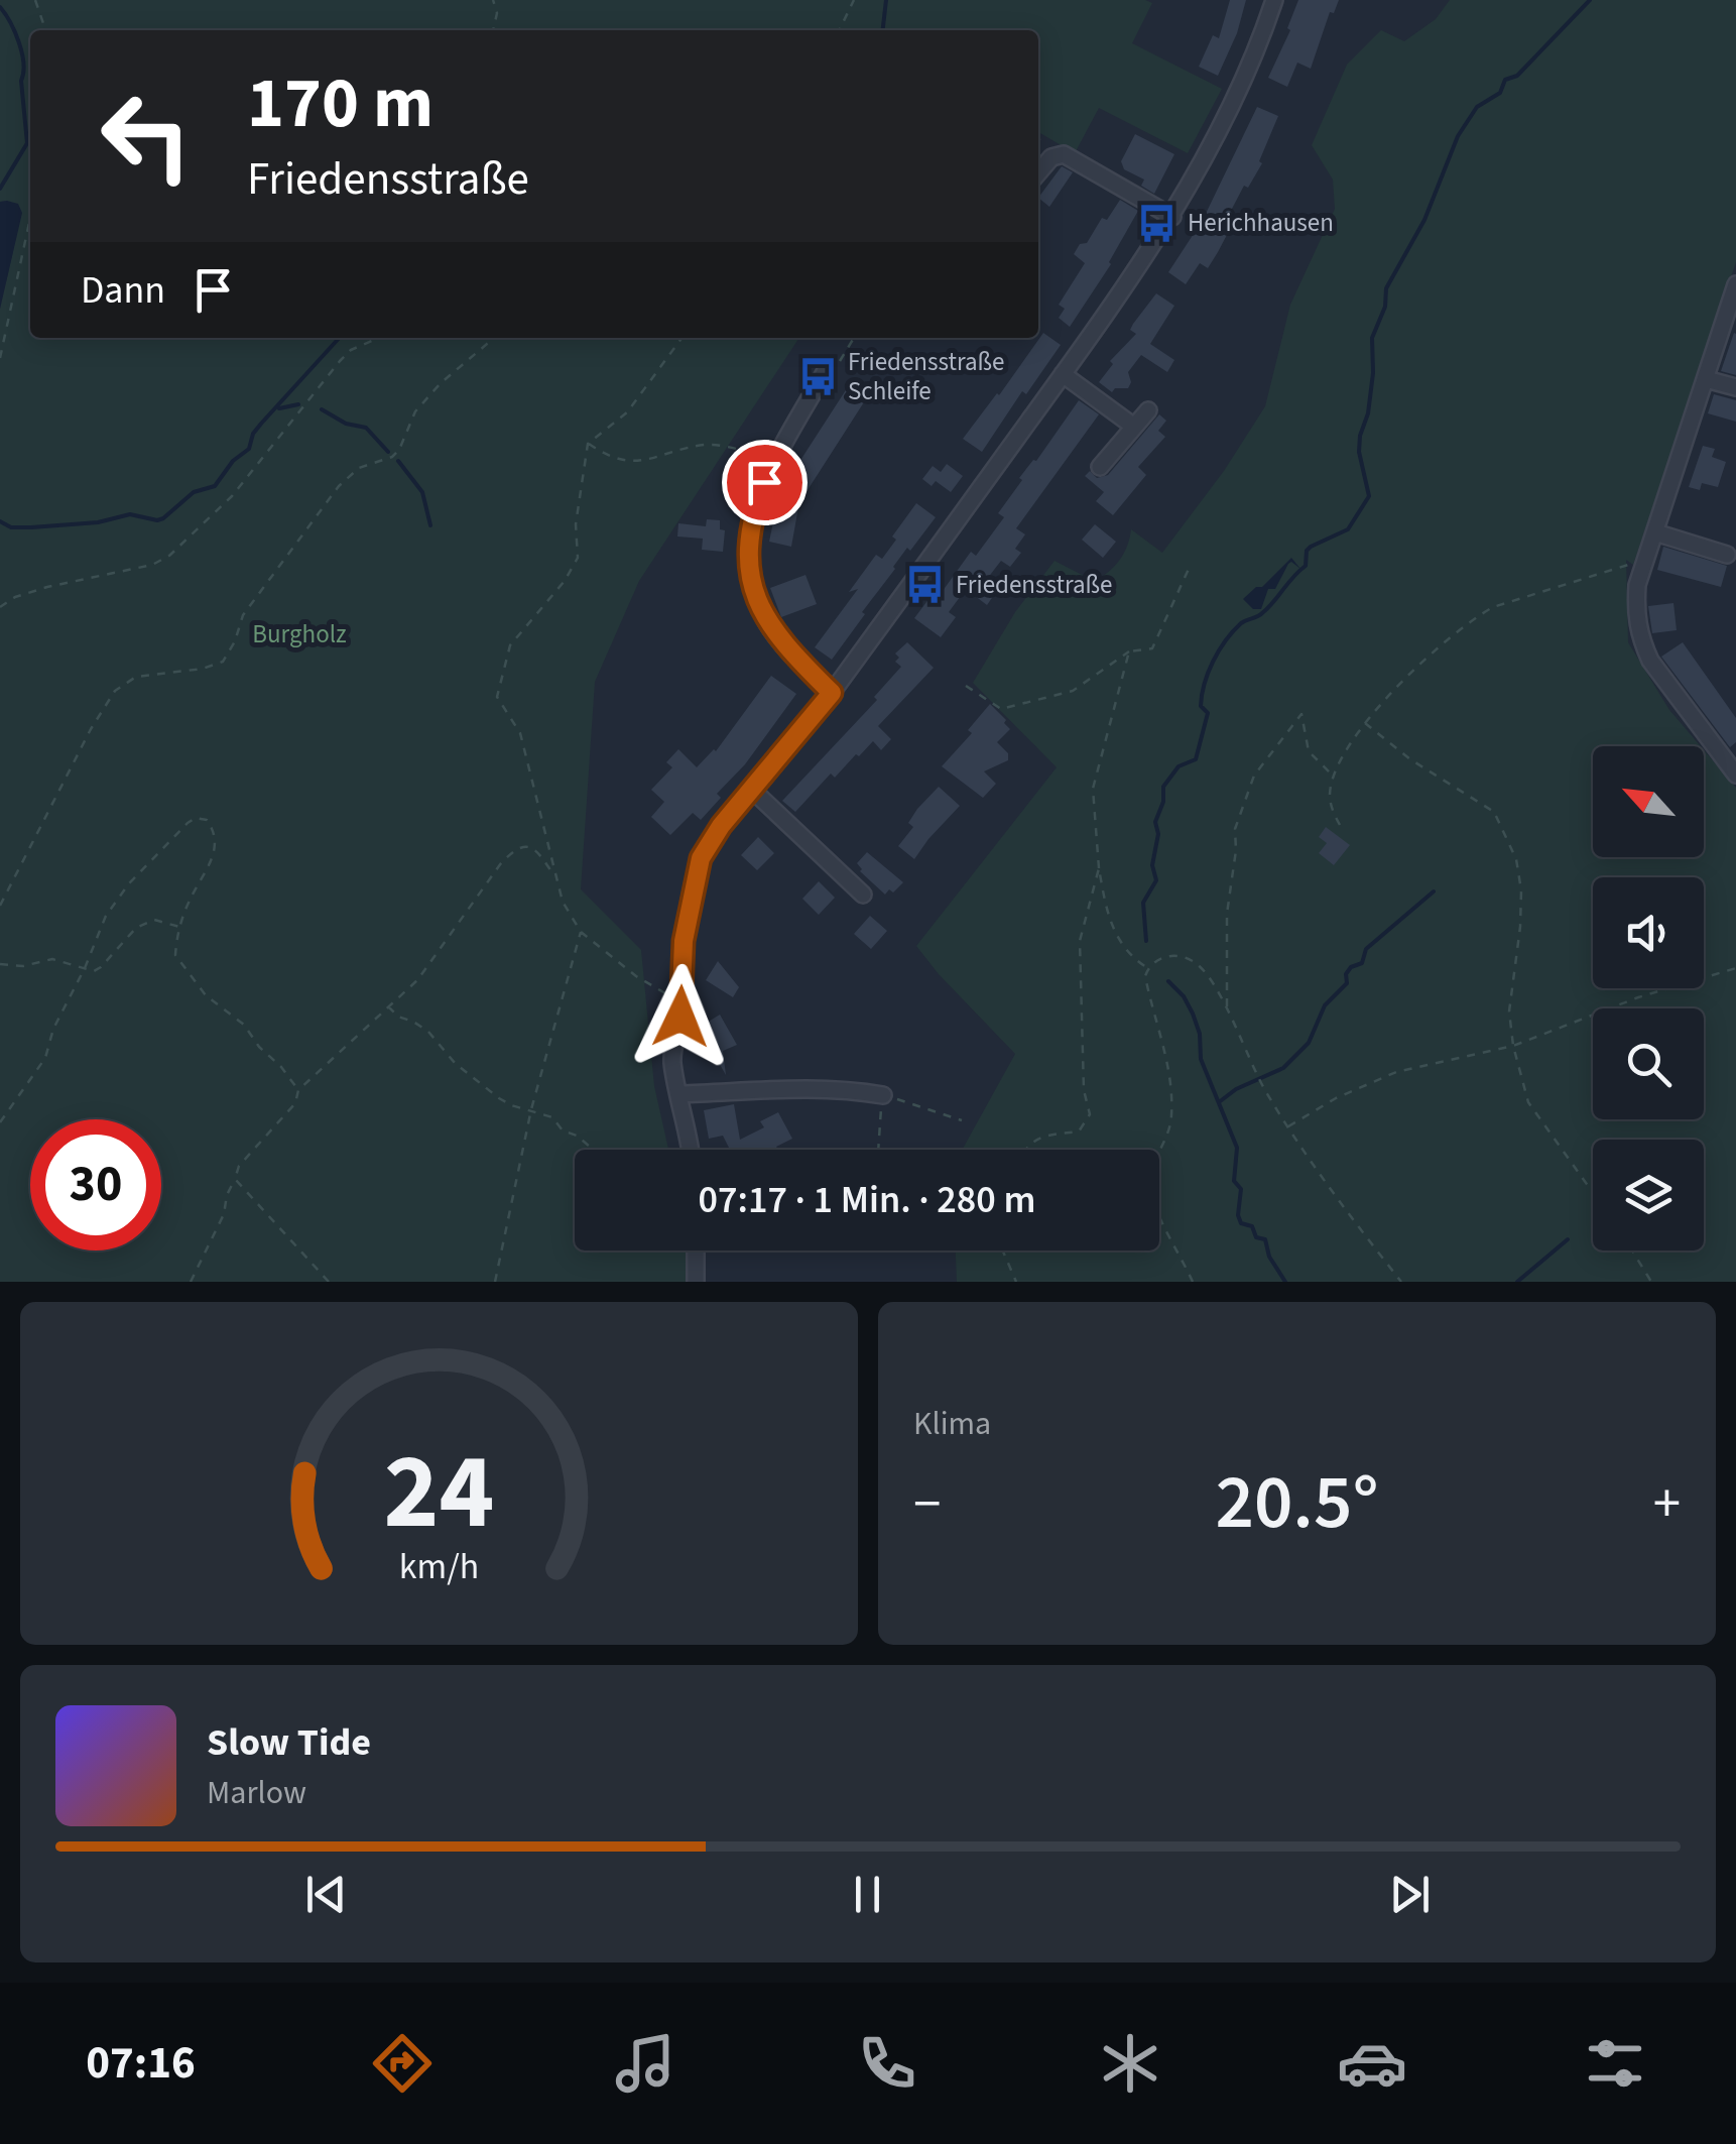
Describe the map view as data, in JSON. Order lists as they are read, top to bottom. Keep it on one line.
{"parks":["Burgholz"],"places":{"bus stop":["Herichhausen","Friedensstraße Schleife","Friedensstraße"]},"north":"top left","page":{"turn":["170 m","Friedensstraße"],"then":"Dann","limit":"30","trip":"07:17 · 1 Min. · 280 m","tile":"Klima","heat":["−","20.5°","+"],"song":["Slow Tide","Marlow"],"tabs":"07:16","gauge":["24","km/h"]}}
